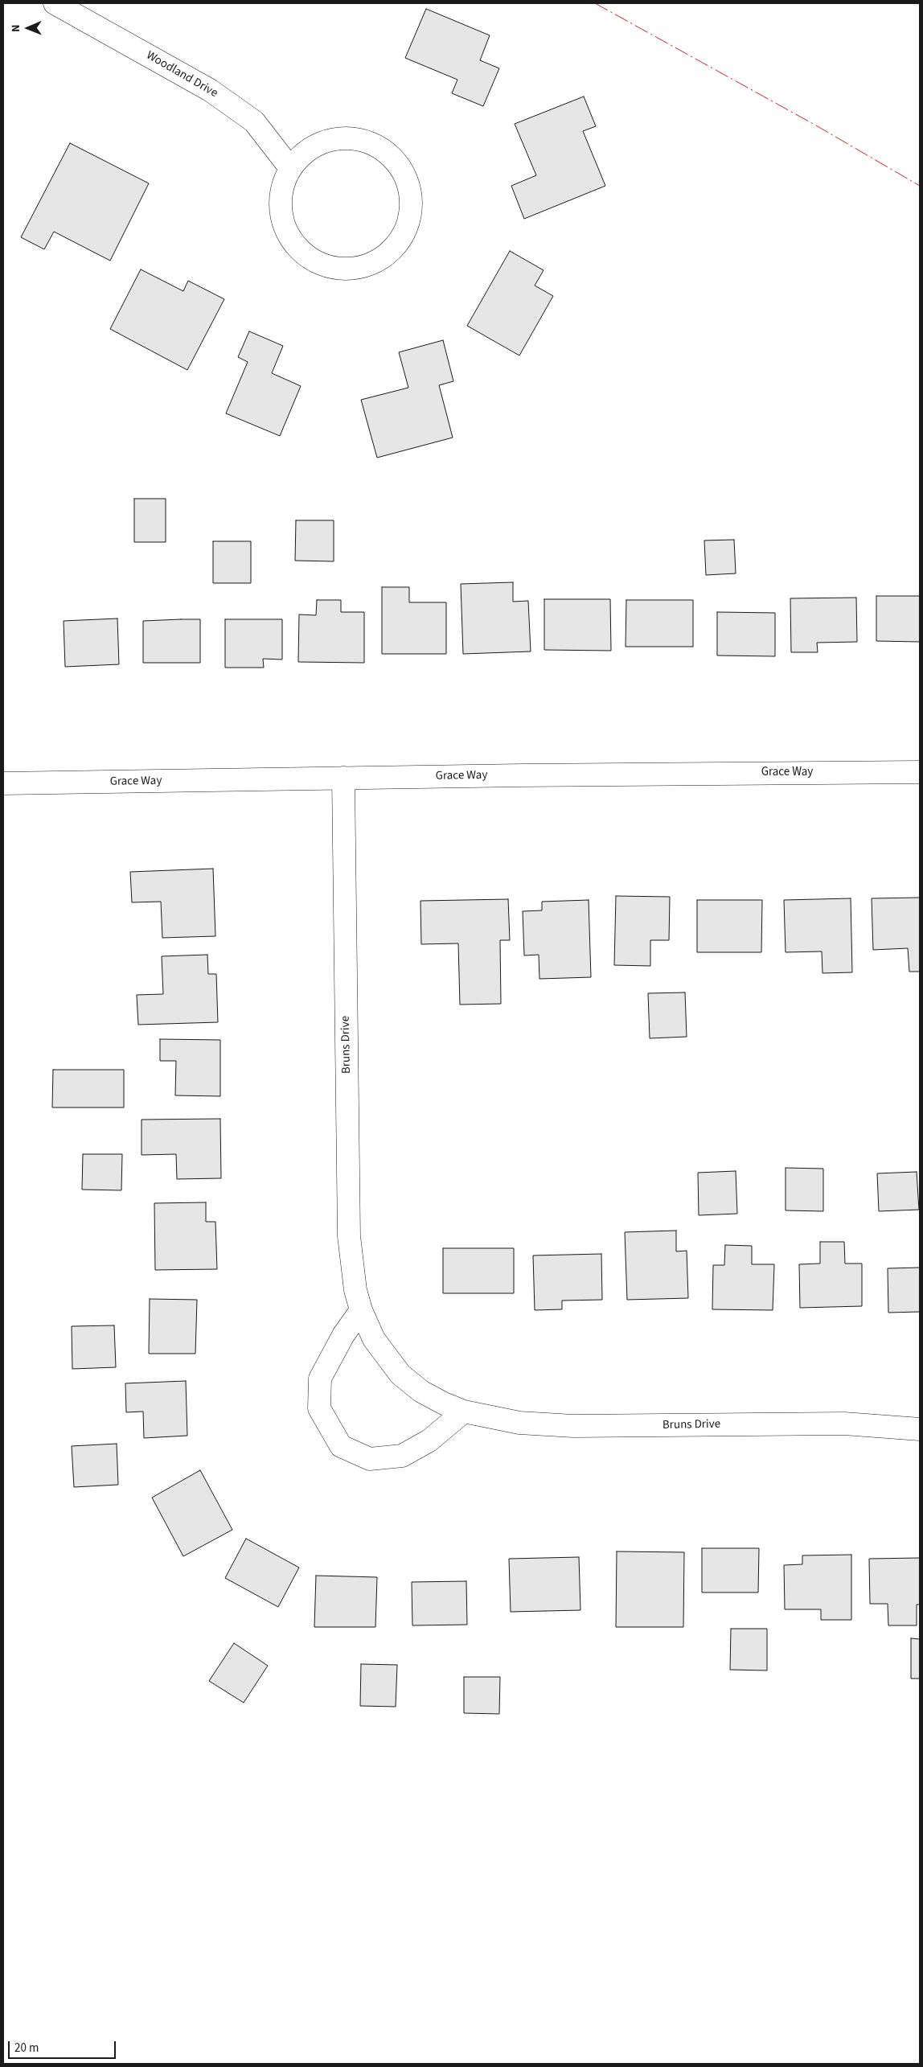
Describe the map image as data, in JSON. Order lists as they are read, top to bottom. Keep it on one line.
{"streets":{"street":["Woodland Drive","Grace Way","Bruns Drive"]},"crossings":[["Grace Way","Bruns Drive"]],"scale_bar":"20 m","north":"left"}
